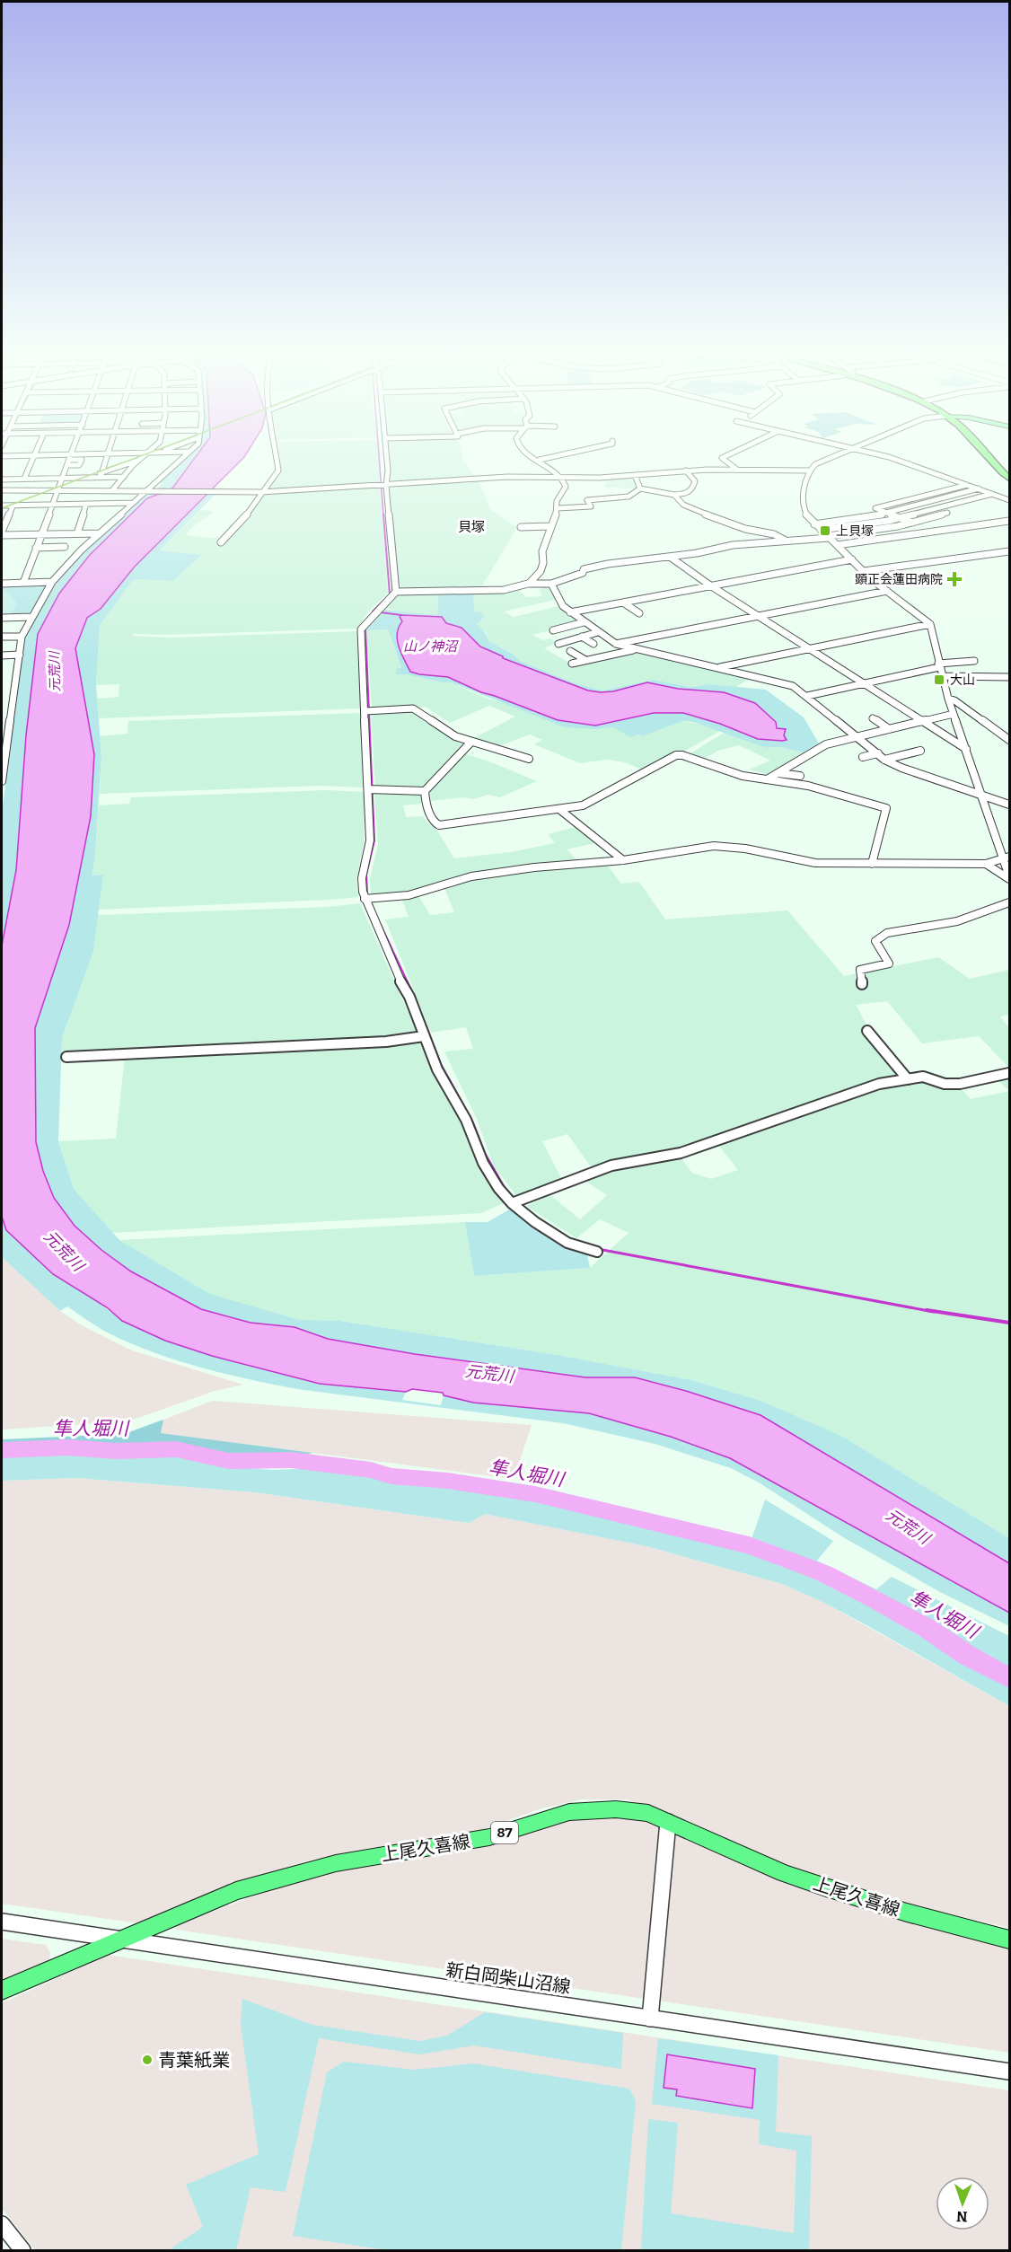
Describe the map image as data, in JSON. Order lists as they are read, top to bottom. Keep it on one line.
{"streets":{"main road":["87","上尾久喜線"],"street":["新白岡柴山沼線"]},"crossings":[["上尾久喜線","新白岡柴山沼線"]],"districts":["貝塚"],"water":["山ノ神沼","元荒川","隼人堀川"],"places":{"transit":["上貝塚","大山"],"health":["顕正会蓮田病院"],"other":["青葉紙業"]},"north":"bottom"}
